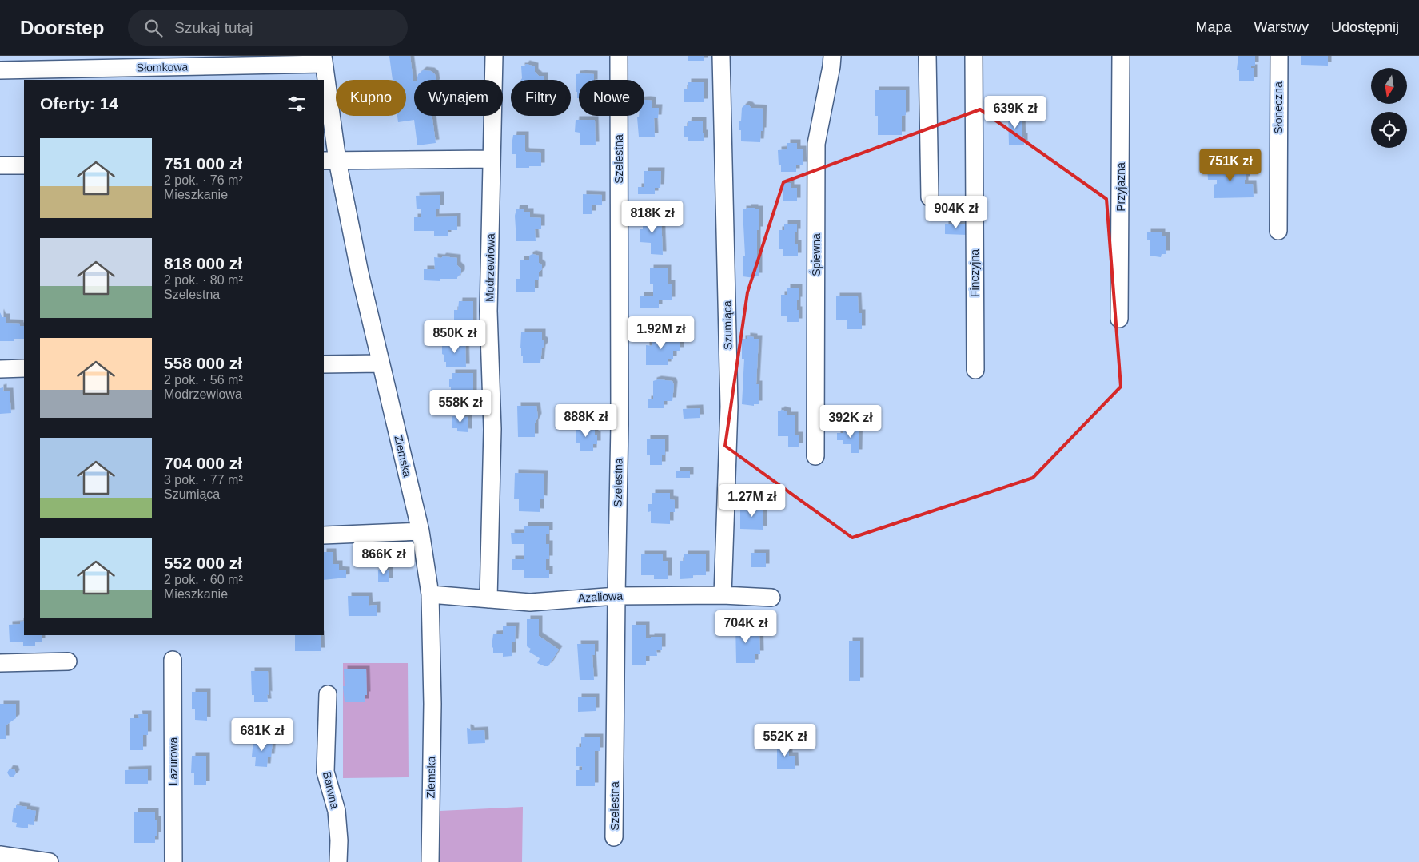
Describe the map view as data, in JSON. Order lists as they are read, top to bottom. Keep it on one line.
{"streets":{"street":["Słomkowa","Słoneczna","Szelestna","Przyjazna","Śpiewna","Modrzewiowa","Finezyjna","Szumiąca","Ziemska","Azaliowa","Lazurowa","Barwna"]},"crossings":[["Słomkowa","Ziemska"],["Szelestna","Azaliowa"],["Modrzewiowa","Azaliowa"],["Szumiąca","Azaliowa"],["Ziemska","Azaliowa"]],"north":"bottom","page":{"header":"Doorstep","search":"Szukaj tutaj","nav":["Mapa","Warstwy","Udostępnij"],"chip":["Kupno","Wynajem","Filtry","Nowe"],"heading":"Oferty: 14","price":["639K zł","751K zł","904K zł","818K zł","1.92M zł","850K zł","558K zł","888K zł","392K zł","1.27M zł","866K zł","704K zł","681K zł","552K zł"],"list":[{"name":"751 000 zł","note":"2 pok. · 76 m² · Mieszkanie"},{"name":"818 000 zł","note":"2 pok. · 80 m² · Szelestna"},{"name":"558 000 zł","note":"2 pok. · 56 m² · Modrzewiowa"},{"name":"704 000 zł","note":"3 pok. · 77 m² · Szumiąca"},{"name":"552 000 zł","note":"2 pok. · 60 m² · Mieszkanie"}]}}
